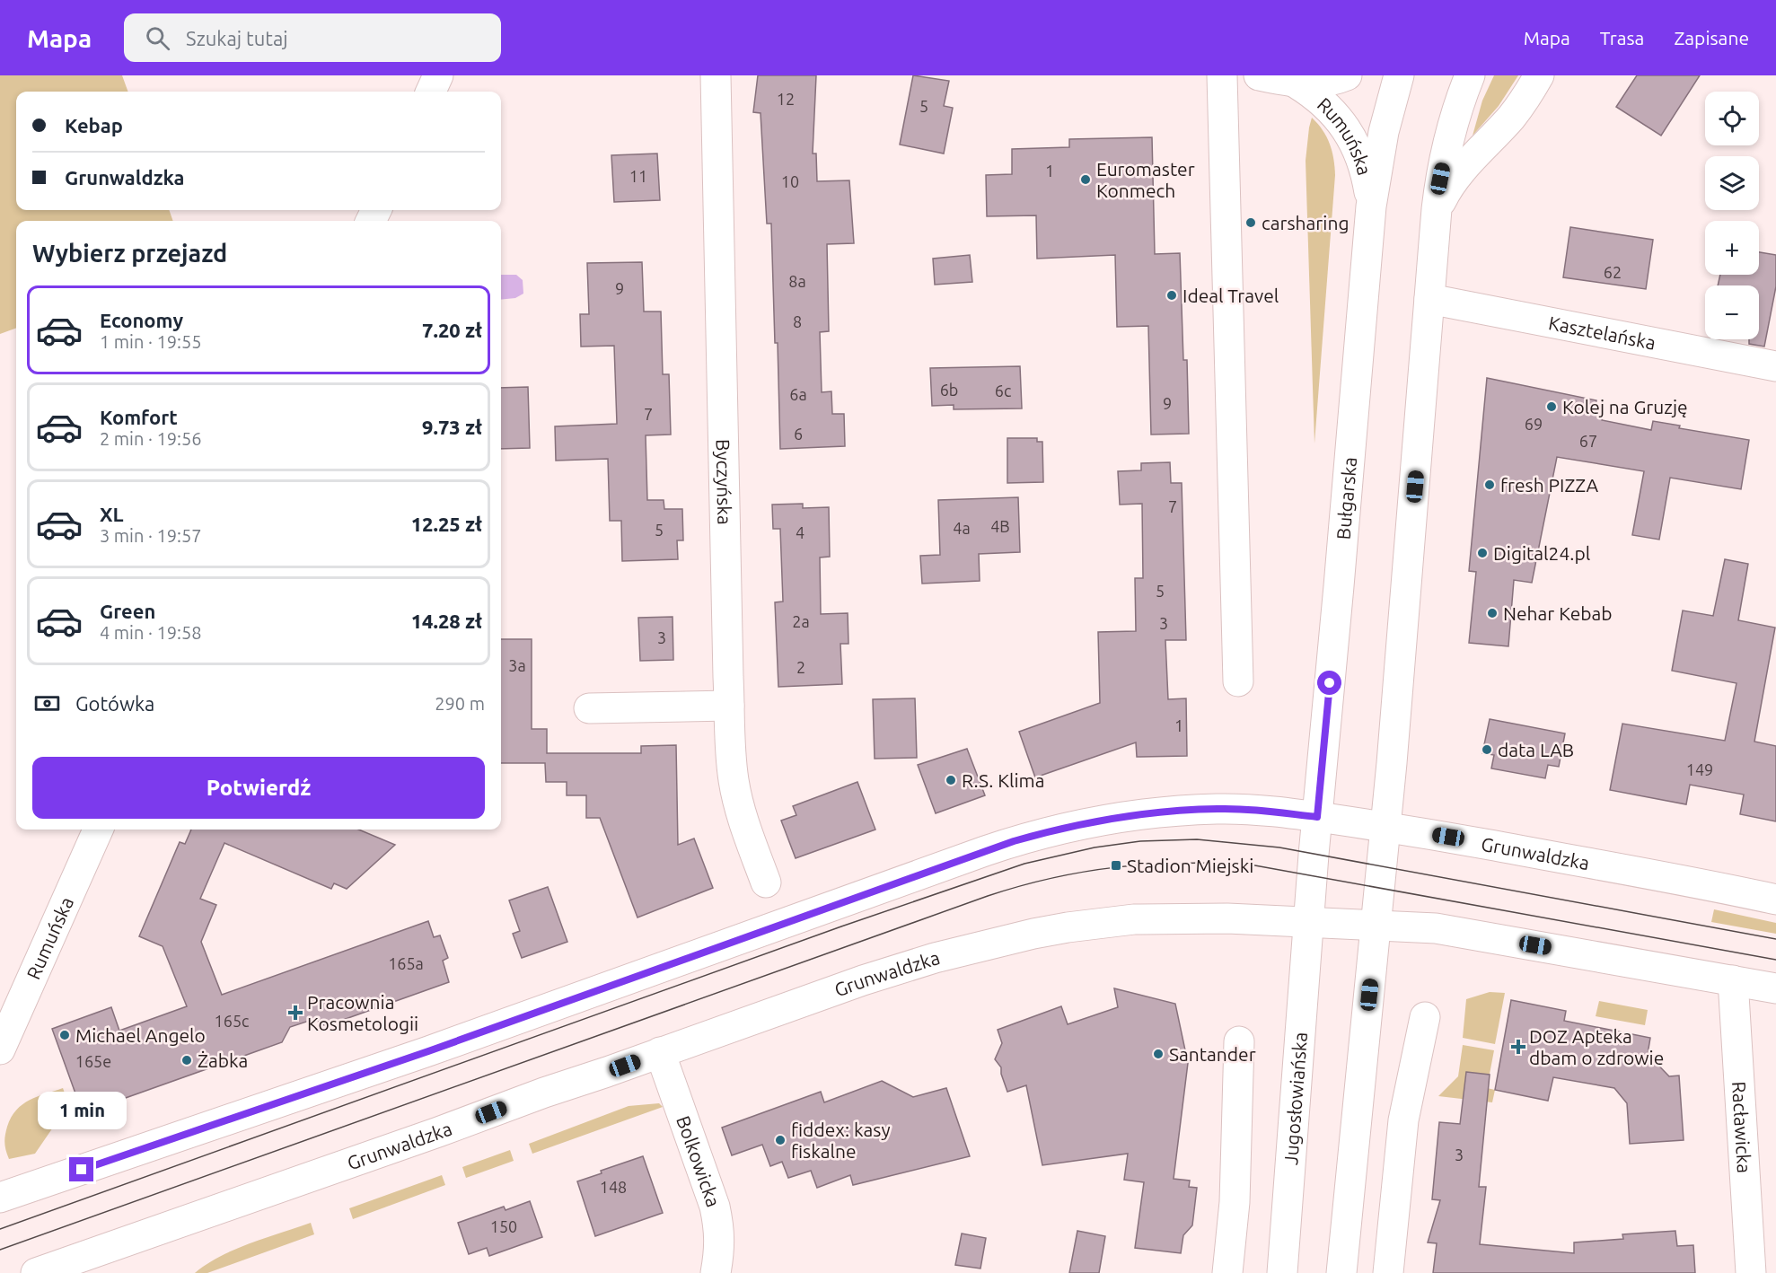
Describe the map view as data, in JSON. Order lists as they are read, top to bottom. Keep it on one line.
{"streets":{"street":["Rumuńska","Kasztelańska","Byczyńska","Bułgarska","Grunwaldzka","Jugosłowiańska","Racławicka","Bolkowicka"]},"crossings":[["Rumuńska","Bułgarska"],["Bułgarska","Grunwaldzka"],["Bułgarska","Jugosłowiańska"],["Grunwaldzka","Jugosłowiańska"],["Grunwaldzka","Racławicka"],["Grunwaldzka","Bolkowicka"]],"places":{"other":["Euromaster Konmech","carsharing","Ideal Travel","Kolej na Gruzję","fresh PIZZA","Digital24.pl","Nehar Kebab","data LAB","R.S. Klima","Michael Angelo","Santander","Żabka","fiddex: kasy fiskalne"],"transit":["Stadion Miejski"],"health":["Pracownia Kosmetologii","DOZ Apteka dbam o zdrowie"]},"house_numbers":["12","5","1","11","10","62","8a","9","8","6b","6c","6a","9","7","69","6","67","7","4B","4a","5","4","5","2a","3","3","3a","2","1","149","165a","165c","165e","3","148","150"],"page":{"header":"Mapa","search":"Szukaj tutaj","nav":["Mapa","Trasa","Zapisane"],"map_buttons":["+","−"],"banner":["Kebap","Grunwaldzka"],"heading":"Wybierz przejazd","list":[{"name":"Economy","note":"1 min · 19:55","value":"7.20 zł"},{"name":"Komfort","note":"2 min · 19:56","value":"9.73 zł"},{"name":"XL","note":"3 min · 19:57","value":"12.25 zł"},{"name":"Green","note":"4 min · 19:58","value":"14.28 zł"}],"pay":["Gotówka","290 m"],"buttons":"Potwierdź","bubble":"1 min"}}
